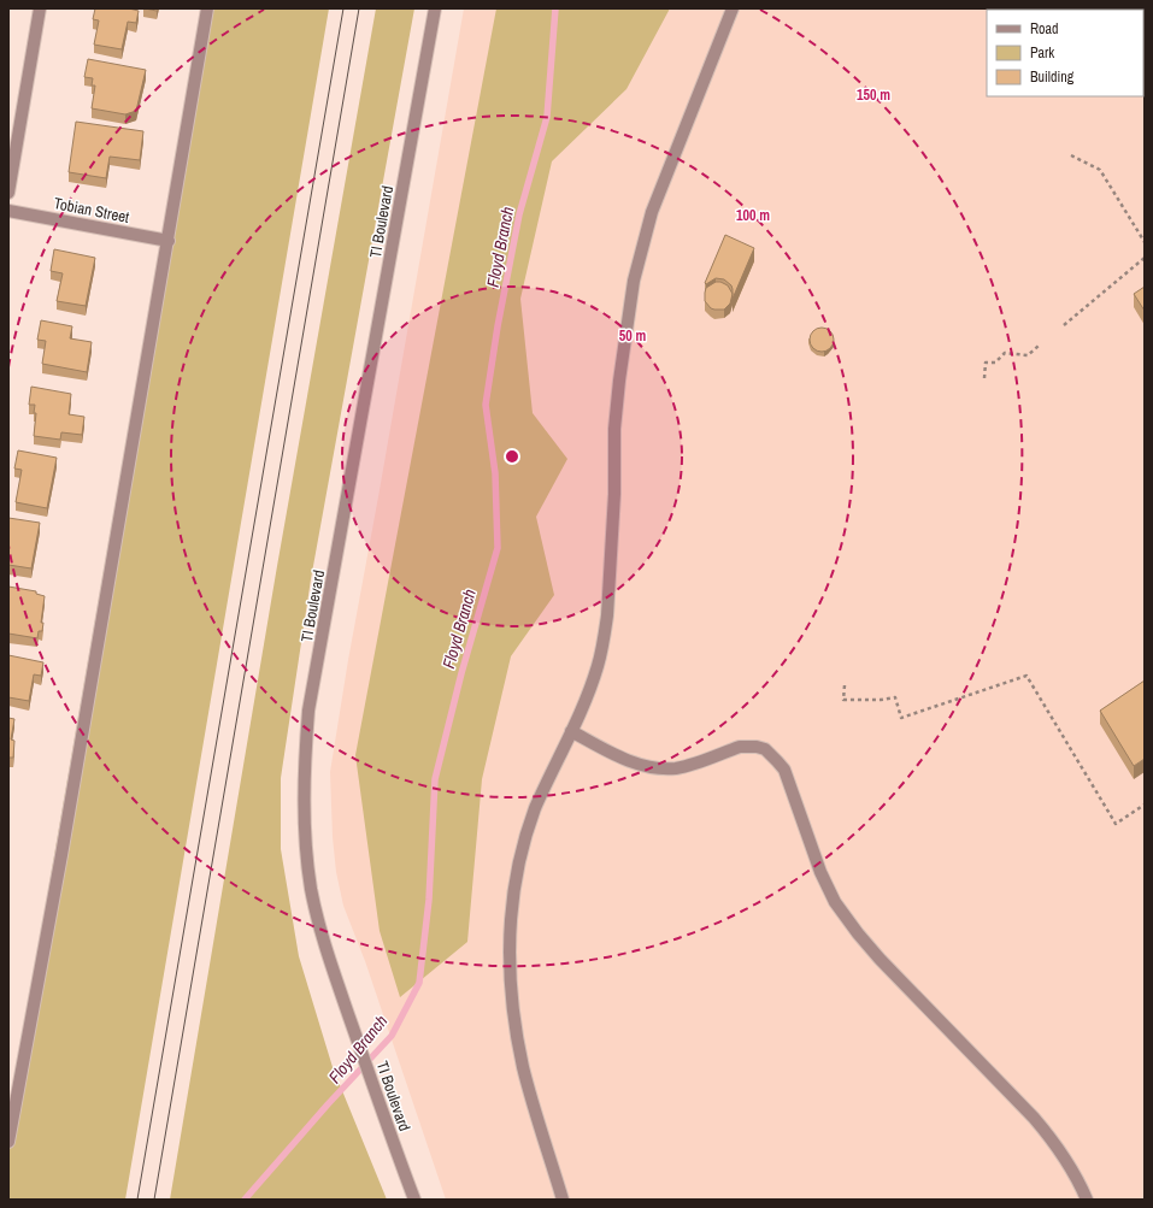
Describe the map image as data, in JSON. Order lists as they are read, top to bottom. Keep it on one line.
{"streets":{"street":["Tobian Street","TI Boulevard"]},"water":["Floyd Branch"],"legend":["Road","Park","Building"],"rings":["150 m","100 m","50 m"]}
